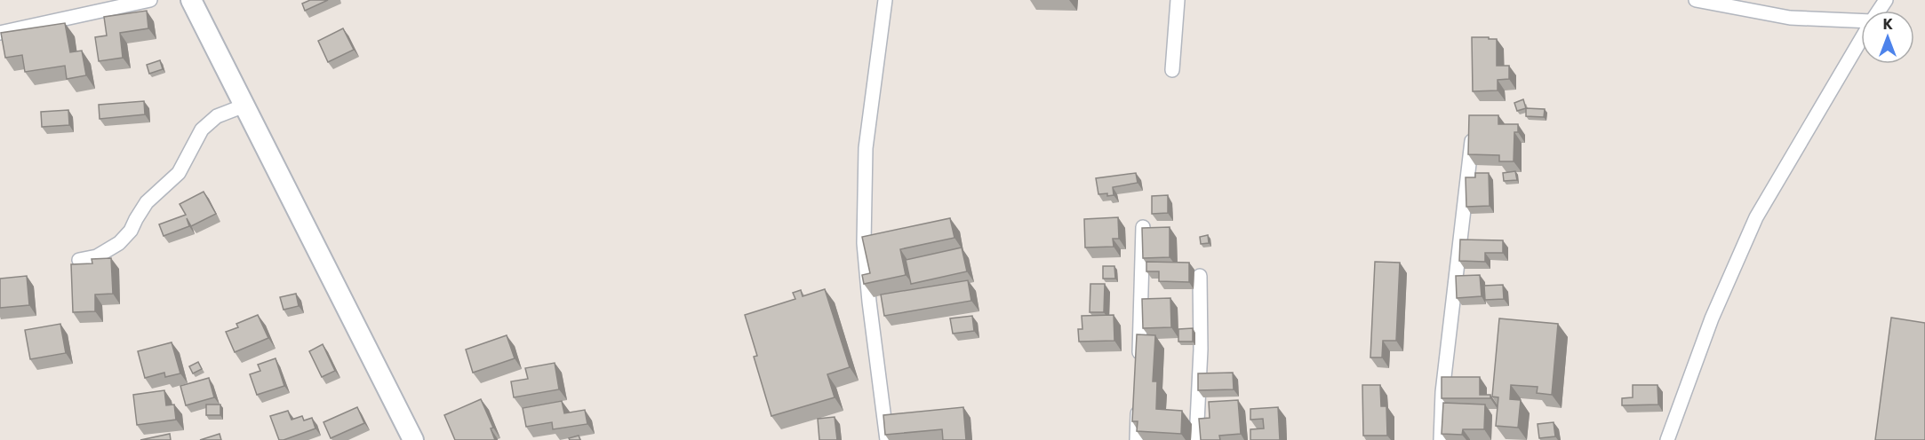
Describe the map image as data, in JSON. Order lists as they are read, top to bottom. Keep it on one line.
{"north":"top"}
